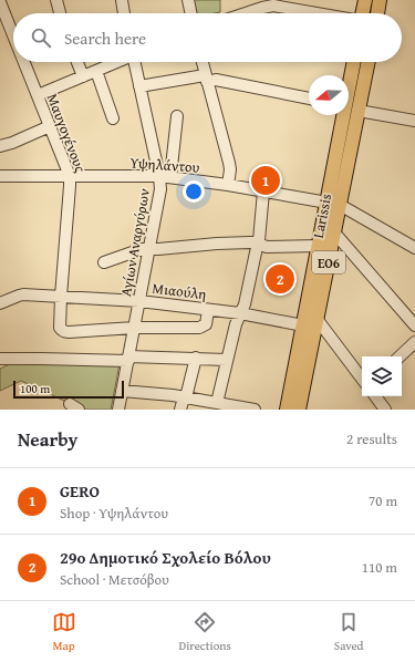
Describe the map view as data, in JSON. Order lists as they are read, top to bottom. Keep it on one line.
{"streets":{"main road":["Larissis","ΕΟ6"],"street":["Μαυγογένους","Υψηλάντου","Αγίων Αναργύρων","Μιαούλη"]},"crossings":[["Μαυγογένους","Υψηλάντου"],["Μαυγογένους","Αγίων Αναργύρων"],["Μαυγογένους","Μιαούλη"],["Υψηλάντου","Larissis"],["Υψηλάντου","Αγίων Αναργύρων"],["Larissis","Μιαούλη"],["Αγίων Αναργύρων","Μιαούλη"]],"scale_bar":"100 m","north":"left","page":{"search":"Search here","pins":["1","2"],"scale":"100 m","heading":["Nearby","2 results"],"list":[{"mark":"1","name":"GERO","note":"Shop · Υψηλάντου","value":"70 m"},{"mark":"2","name":"29ο Δημοτικό Σχολείο Βόλου","note":"School · Μετσόβου","value":"110 m"}],"nav":["Map","Directions","Saved"]}}
